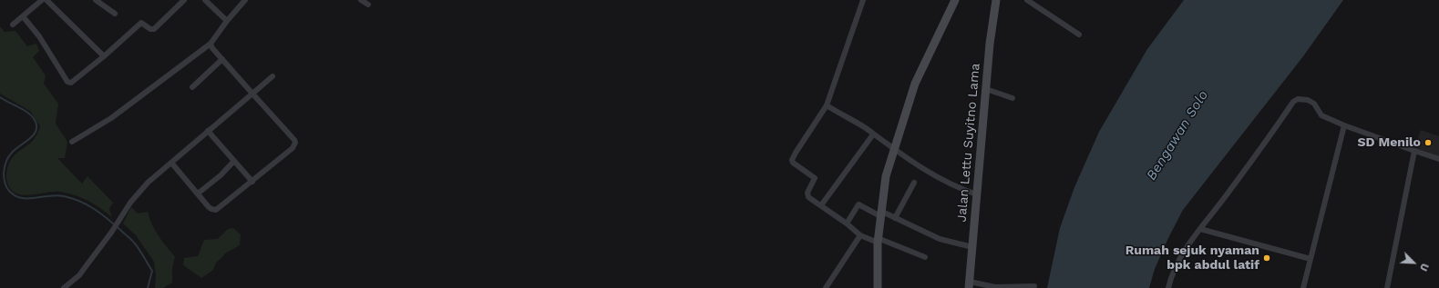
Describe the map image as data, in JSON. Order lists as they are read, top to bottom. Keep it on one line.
{"streets":{"main road":["Jalan Lettu Suyitno Lama"]},"water":["Bengawan Solo"],"places":["SD Menilo","Rumah sejuk nyaman bpk abdul latif"],"north":"bottom right"}
